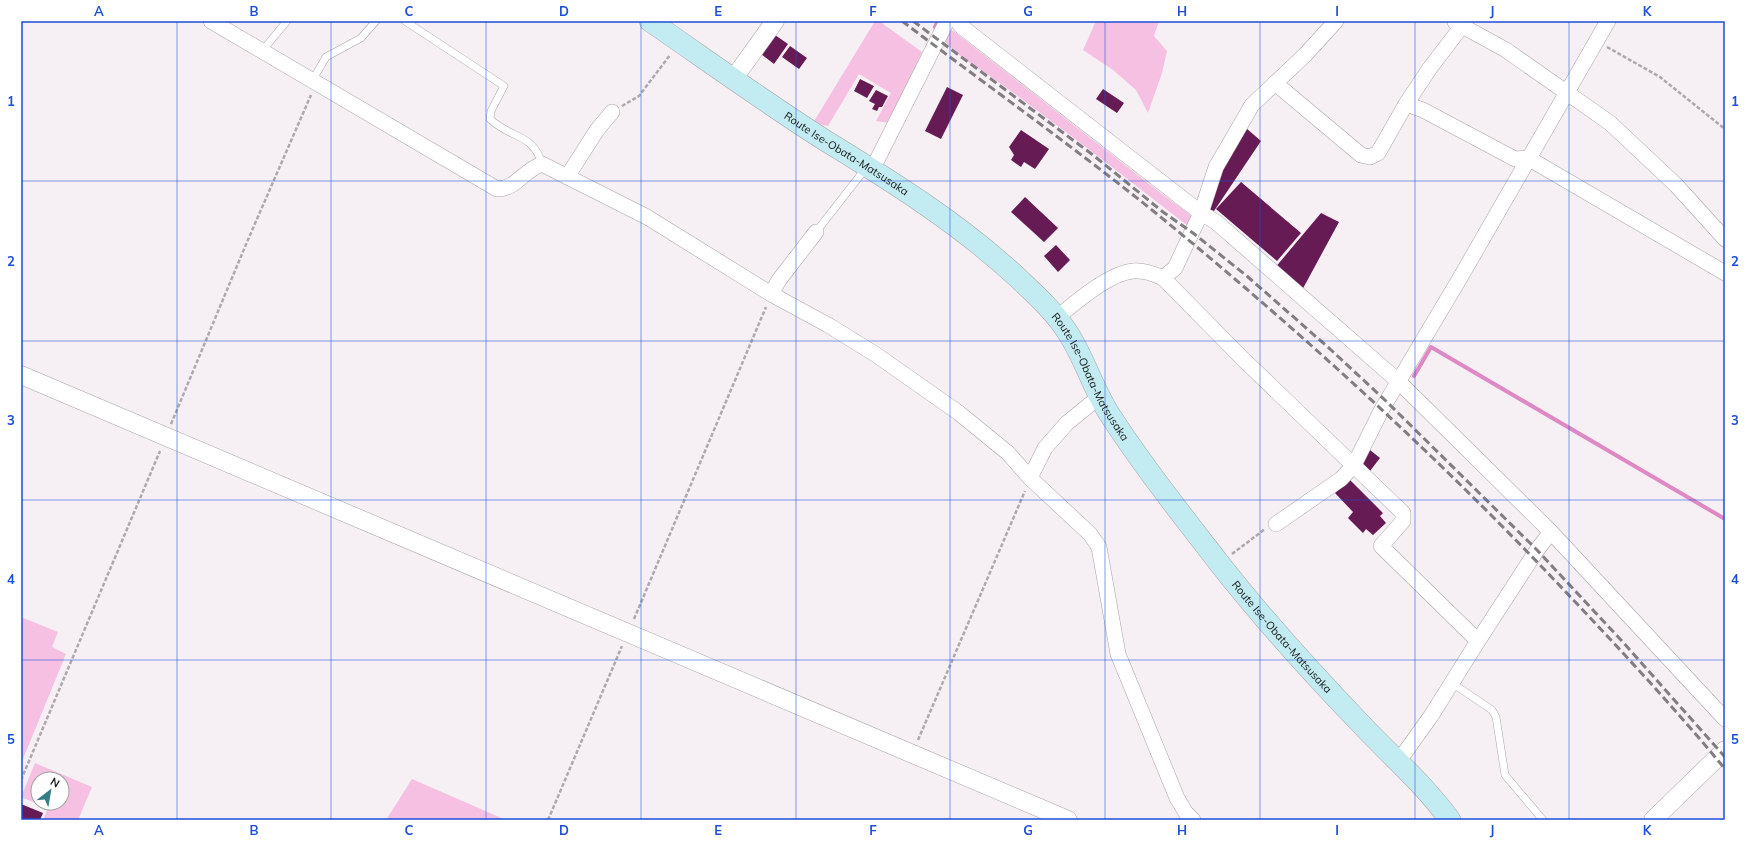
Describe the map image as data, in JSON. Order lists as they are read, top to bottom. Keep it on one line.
{"streets":{"main road":["Route Ise-Obata-Matsusaka"]},"north":"top right","grid":{"columns":["A","B","C","D","E","F","G","H","I","J","K"],"rows":["1","2","3","4","5"]}}
